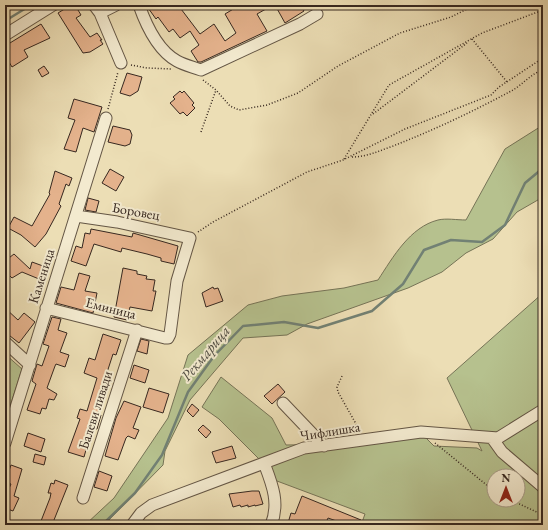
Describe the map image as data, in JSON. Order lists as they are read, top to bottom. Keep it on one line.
{"streets":{"street":["Боровец","Каменица","Еминица","Балеви ливади","Чифлишка"]},"crossings":[["Боровец","Каменица"],["Боровец","Еминица"],["Каменица","Еминица"],["Еминица","Балеви ливади"]],"water":["Рекмарица"],"north":"top"}
